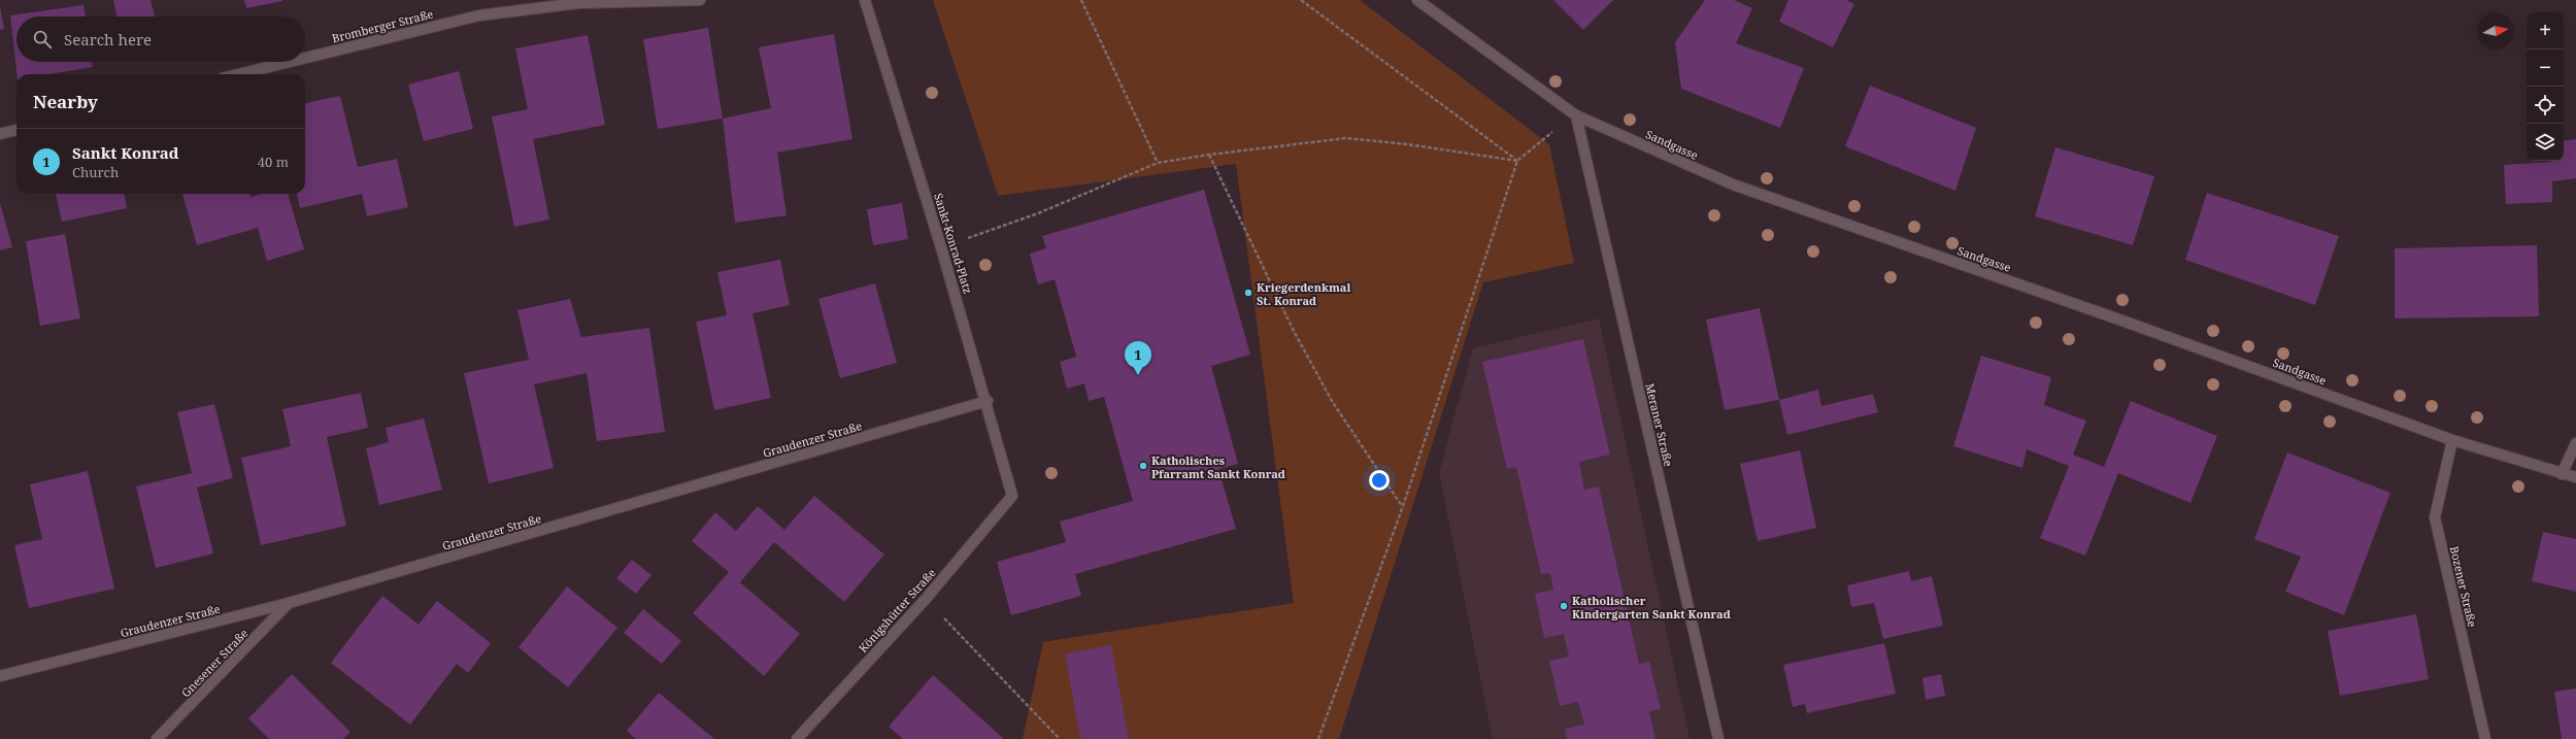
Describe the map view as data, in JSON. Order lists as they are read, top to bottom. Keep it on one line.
{"streets":{"street":["Bromberger Straße","Sandgasse","Sankt-Konrad-Platz","Meraner Straße","Graudenzer Straße","Bozener Straße","Königshütter Straße","Gnesener Straße"]},"crossings":[["Sandgasse","Meraner Straße"],["Sandgasse","Bozener Straße"],["Sankt-Konrad-Platz","Graudenzer Straße"],["Sankt-Konrad-Platz","Königshütter Straße"],["Graudenzer Straße","Gnesener Straße"]],"places":["Kriegerdenkmal St. Konrad","Katholisches Pfarramt Sankt Konrad","Katholischer Kindergarten Sankt Konrad"],"north":"right","page":{"map_buttons":["+","−"],"search":"Search here","heading":"Nearby","list":[{"mark":"1","name":"Sankt Konrad","note":"Church","value":"40 m"}],"pins":"1"}}
